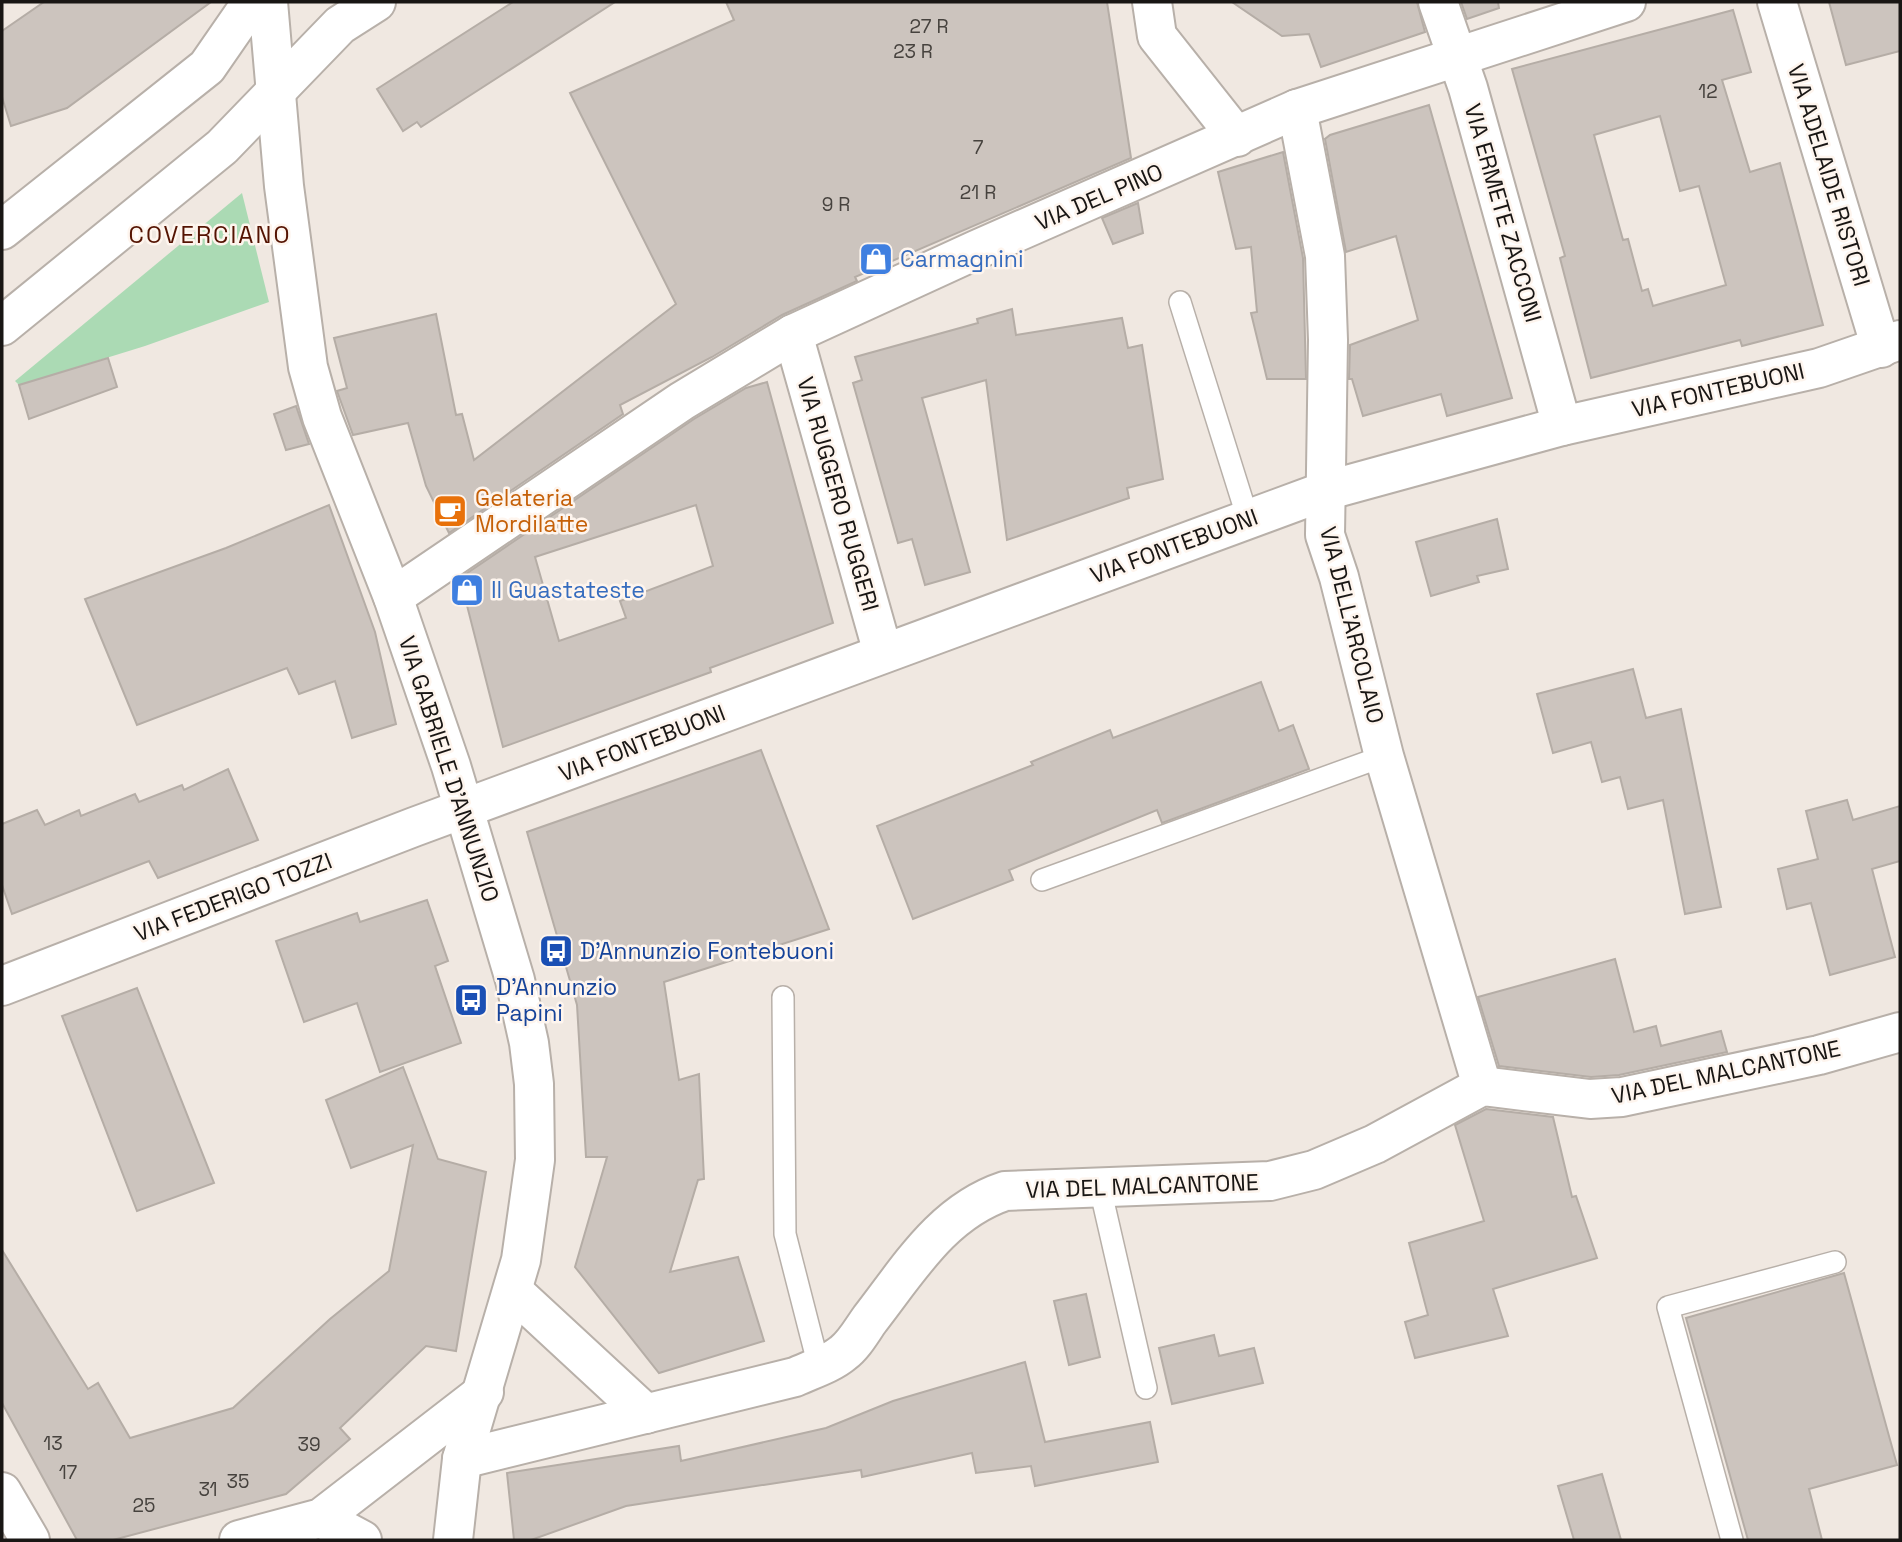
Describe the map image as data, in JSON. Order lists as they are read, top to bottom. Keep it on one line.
{"streets":{"street":["VIA ADELAIDE RISTORI","VIA DEL PINO","VIA ERMETE ZACCONI","VIA FONTEBUONI","VIA RUGGERO RUGGERI","VIA DELL'ARCOLAIO","VIA GABRIELE D'ANNUNZIO","VIA FEDERIGO TOZZI","VIA DEL MALCANTONE"]},"crossings":[["VIA ADELAIDE RISTORI","VIA FONTEBUONI"],["VIA DEL PINO","VIA ERMETE ZACCONI"],["VIA DEL PINO","VIA RUGGERO RUGGERI"],["VIA DEL PINO","VIA DELL'ARCOLAIO"],["VIA DEL PINO","VIA GABRIELE D'ANNUNZIO"],["VIA ERMETE ZACCONI","VIA FONTEBUONI"],["VIA FONTEBUONI","VIA RUGGERO RUGGERI"],["VIA FONTEBUONI","VIA DELL'ARCOLAIO"],["VIA FONTEBUONI","VIA GABRIELE D'ANNUNZIO"],["VIA FONTEBUONI","VIA FEDERIGO TOZZI"],["VIA DELL'ARCOLAIO","VIA DEL MALCANTONE"],["VIA GABRIELE D'ANNUNZIO","VIA FEDERIGO TOZZI"]],"districts":["COVERCIANO"],"places":{"shop":["Carmagnini","Il Guastateste"],"cafe":["Gelateria Mordilatte"],"bus stop":["D'Annunzio Fontebuoni","D'Annunzio Papini"]},"house_numbers":["27 R","23 R","12","7","21 R","9 R","13","39","17","35","31","25"]}
